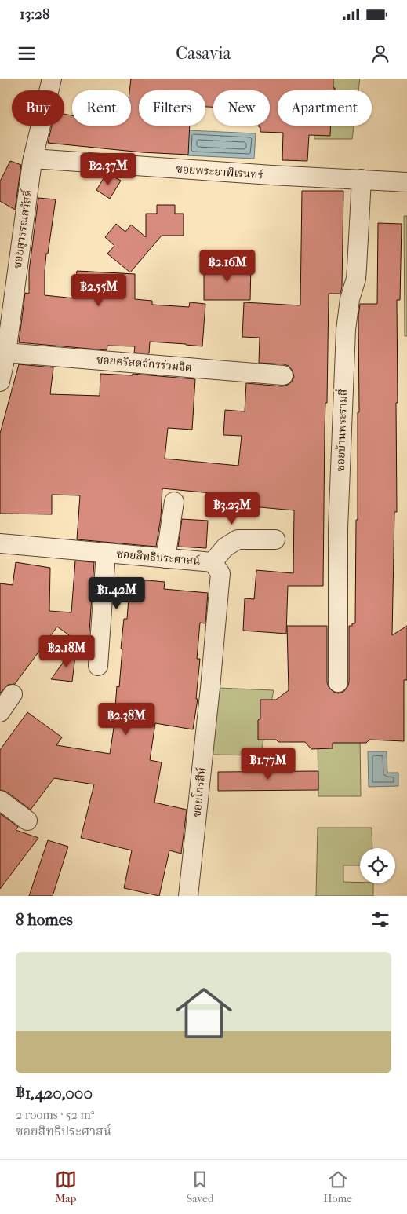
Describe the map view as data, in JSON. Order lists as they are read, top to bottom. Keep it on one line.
{"streets":{"street":["ซอยพระยาพิเรนทร์","ซอยสุวรรณสวัสดิ์","ซอยคริสตจักรร่วมจิต","ซอยบ้านพระรามสี่","ซอยสิทธิประศาสน์","ฃอยโกรสีห์"]},"crossings":[["ซอยพระยาพิเรนทร์","ซอยสุวรรณสวัสดิ์"],["ซอยพระยาพิเรนทร์","ซอยบ้านพระรามสี่"],["ซอยสุวรรณสวัสดิ์","ซอยคริสตจักรร่วมจิต"],["ซอยสิทธิประศาสน์","ฃอยโกรสีห์"]],"page":{"status":"13:28","header":"Casavia","chip":["Buy","Rent","Filters","New","Apartment"],"price":["฿2.37M","฿2.16M","฿2.55M","฿3.23M","฿1.42M","฿2.18M","฿2.38M","฿1.77M"],"heading":"8 homes","list":[{"name":"฿1,420,000","note":"2 rooms · 52 m² · ซอยสิทธิประศาสน์"}],"tabs":["Map","Saved","Home"]}}
